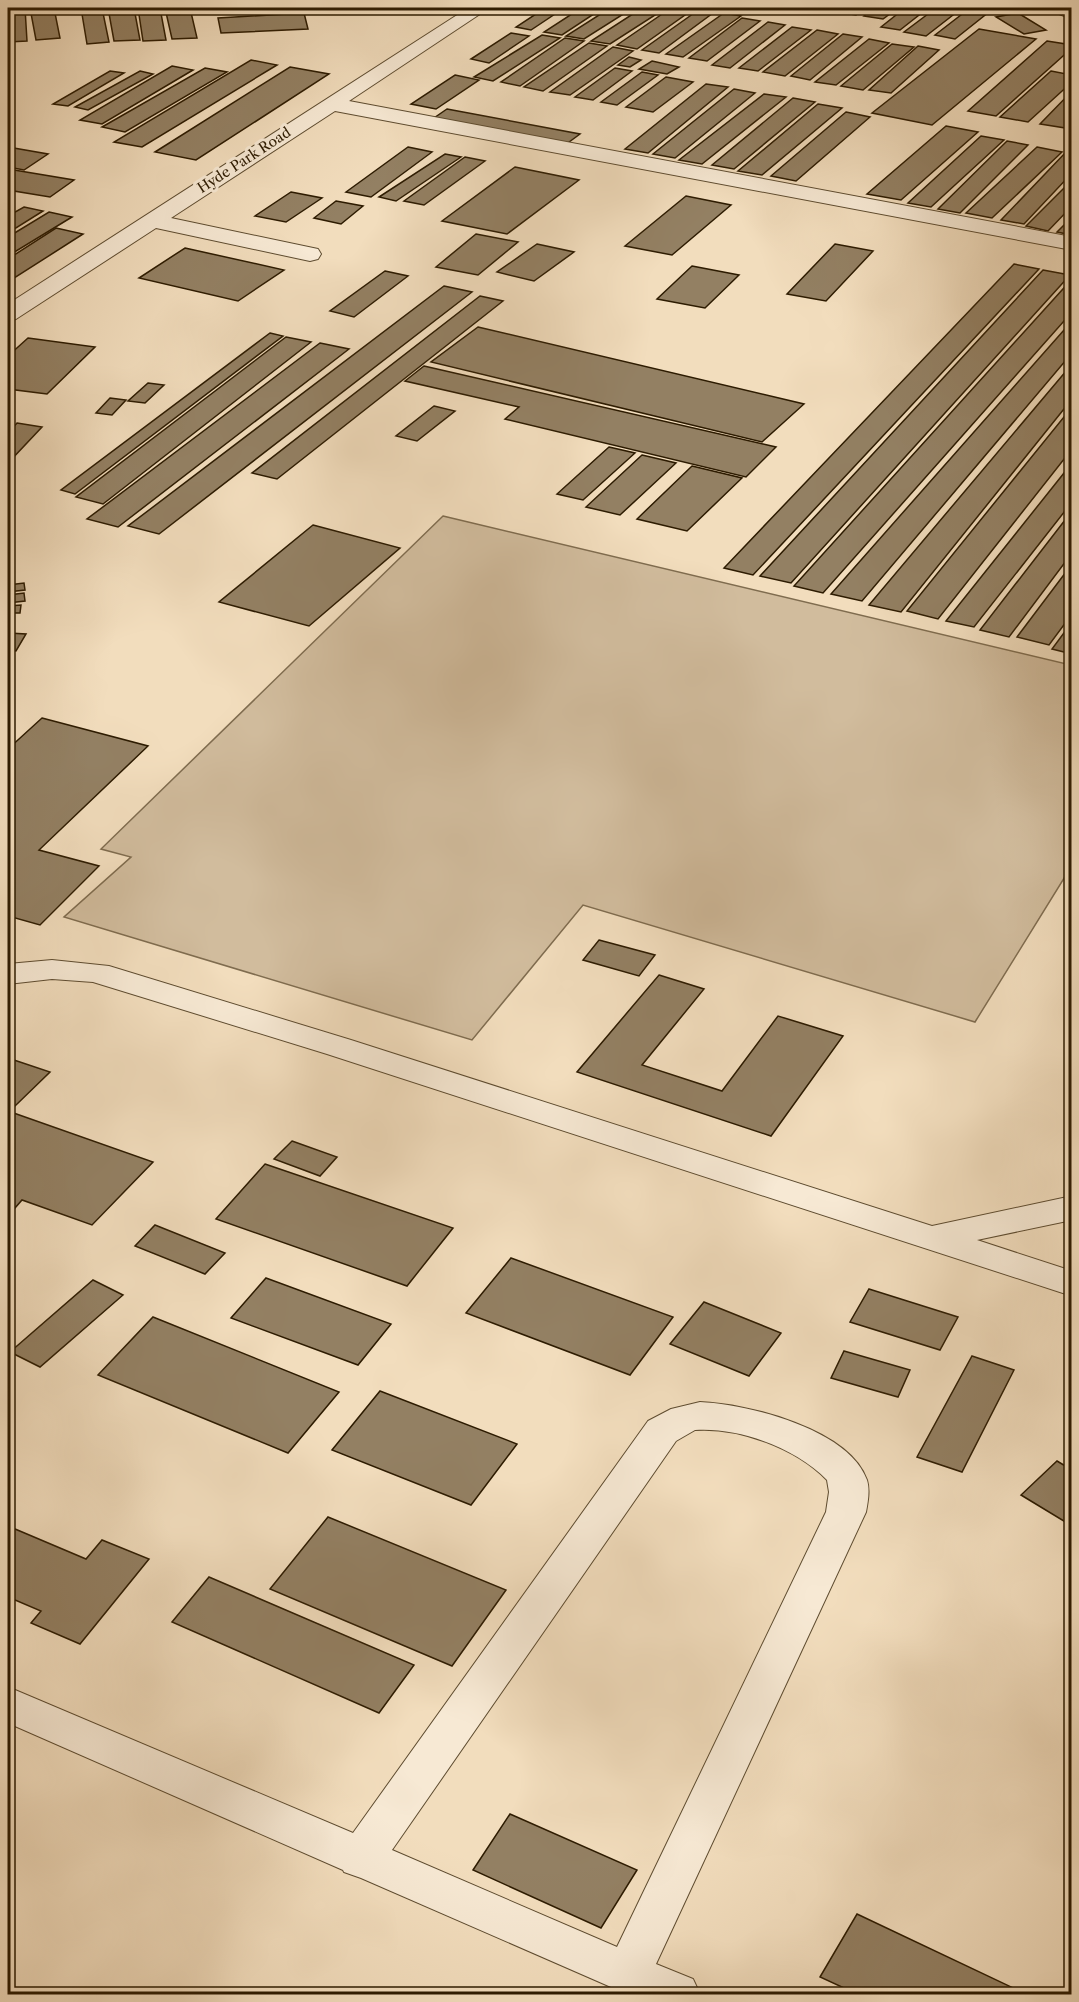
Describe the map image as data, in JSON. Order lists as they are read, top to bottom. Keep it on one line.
{"streets":{"street":["Hyde Park Road"]}}
